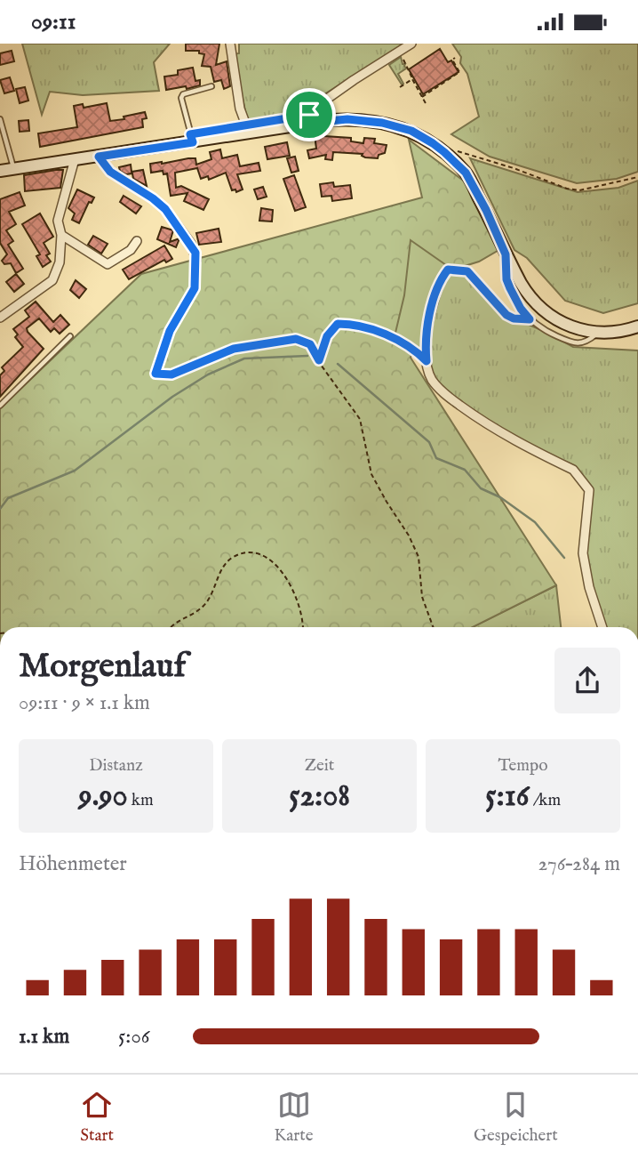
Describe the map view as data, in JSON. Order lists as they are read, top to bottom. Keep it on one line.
{"page":{"status":"09:11","heading":["Morgenlauf","09:11 · 9 × 1.1 km"],"stats":[["Distanz","9.90 km"],["Zeit","52:08"],["Tempo","5:16 /km"]],"chart":["Höhenmeter","276–284 m"],"list":[{"name":"1.1 km","note":"5:06"}],"tabs":["Start","Karte","Gespeichert"]}}
